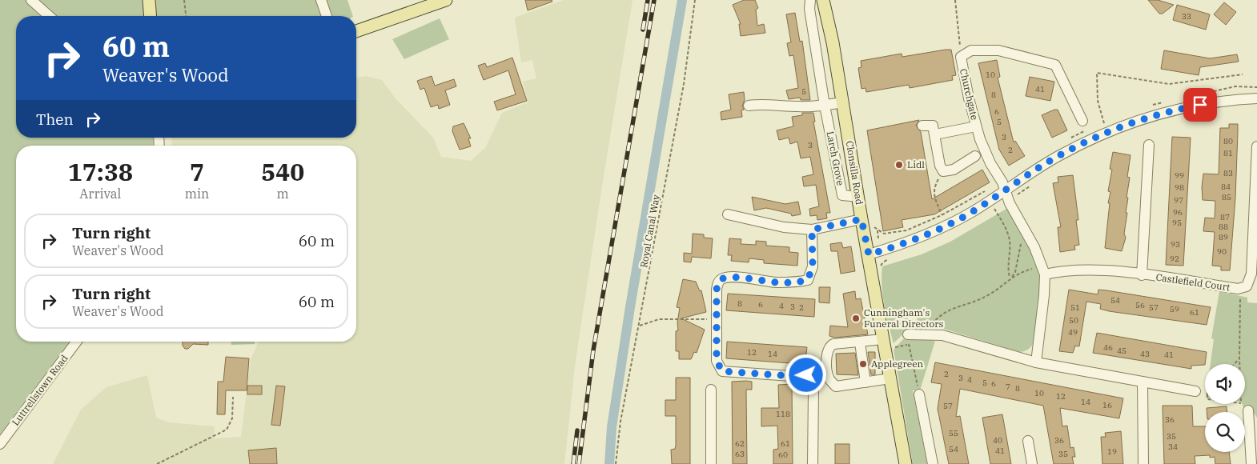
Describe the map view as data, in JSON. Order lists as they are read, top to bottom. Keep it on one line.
{"streets":{"main road":["Clonsilla Road"],"street":["Churchgate","Larch Grove","Castlefield Court","Luttrellstown Road"],"path":["Royal Canal Way"]},"crossings":[["Larch Grove","Clonsilla Road"]],"places":["Lidl","Cunningham's Funeral Directors","Applegreen"],"house_numbers":["33","10","41","5","8","6","5","3","80","3","2","81","83","99","84","98","85","97","96","87","95","88","89","93","90","92","54","8","6","56","4","3","2","51","57","59","61","50","49","46","45","12","14","43","41","2","3","4","5","6","7","8","10","12","14","16","57","118","36","55","35","40","36","62","61","34","54","41","19","63","35","60"],"page":{"turn":["60 m","Weaver's Wood"],"then":"Then","eta":["17:38","Arrival","7","min","540","m"],"list":[{"name":"Turn right","note":"Weaver's Wood","value":"60 m"},{"name":"Turn right","note":"Weaver's Wood","value":"60 m"}]}}
